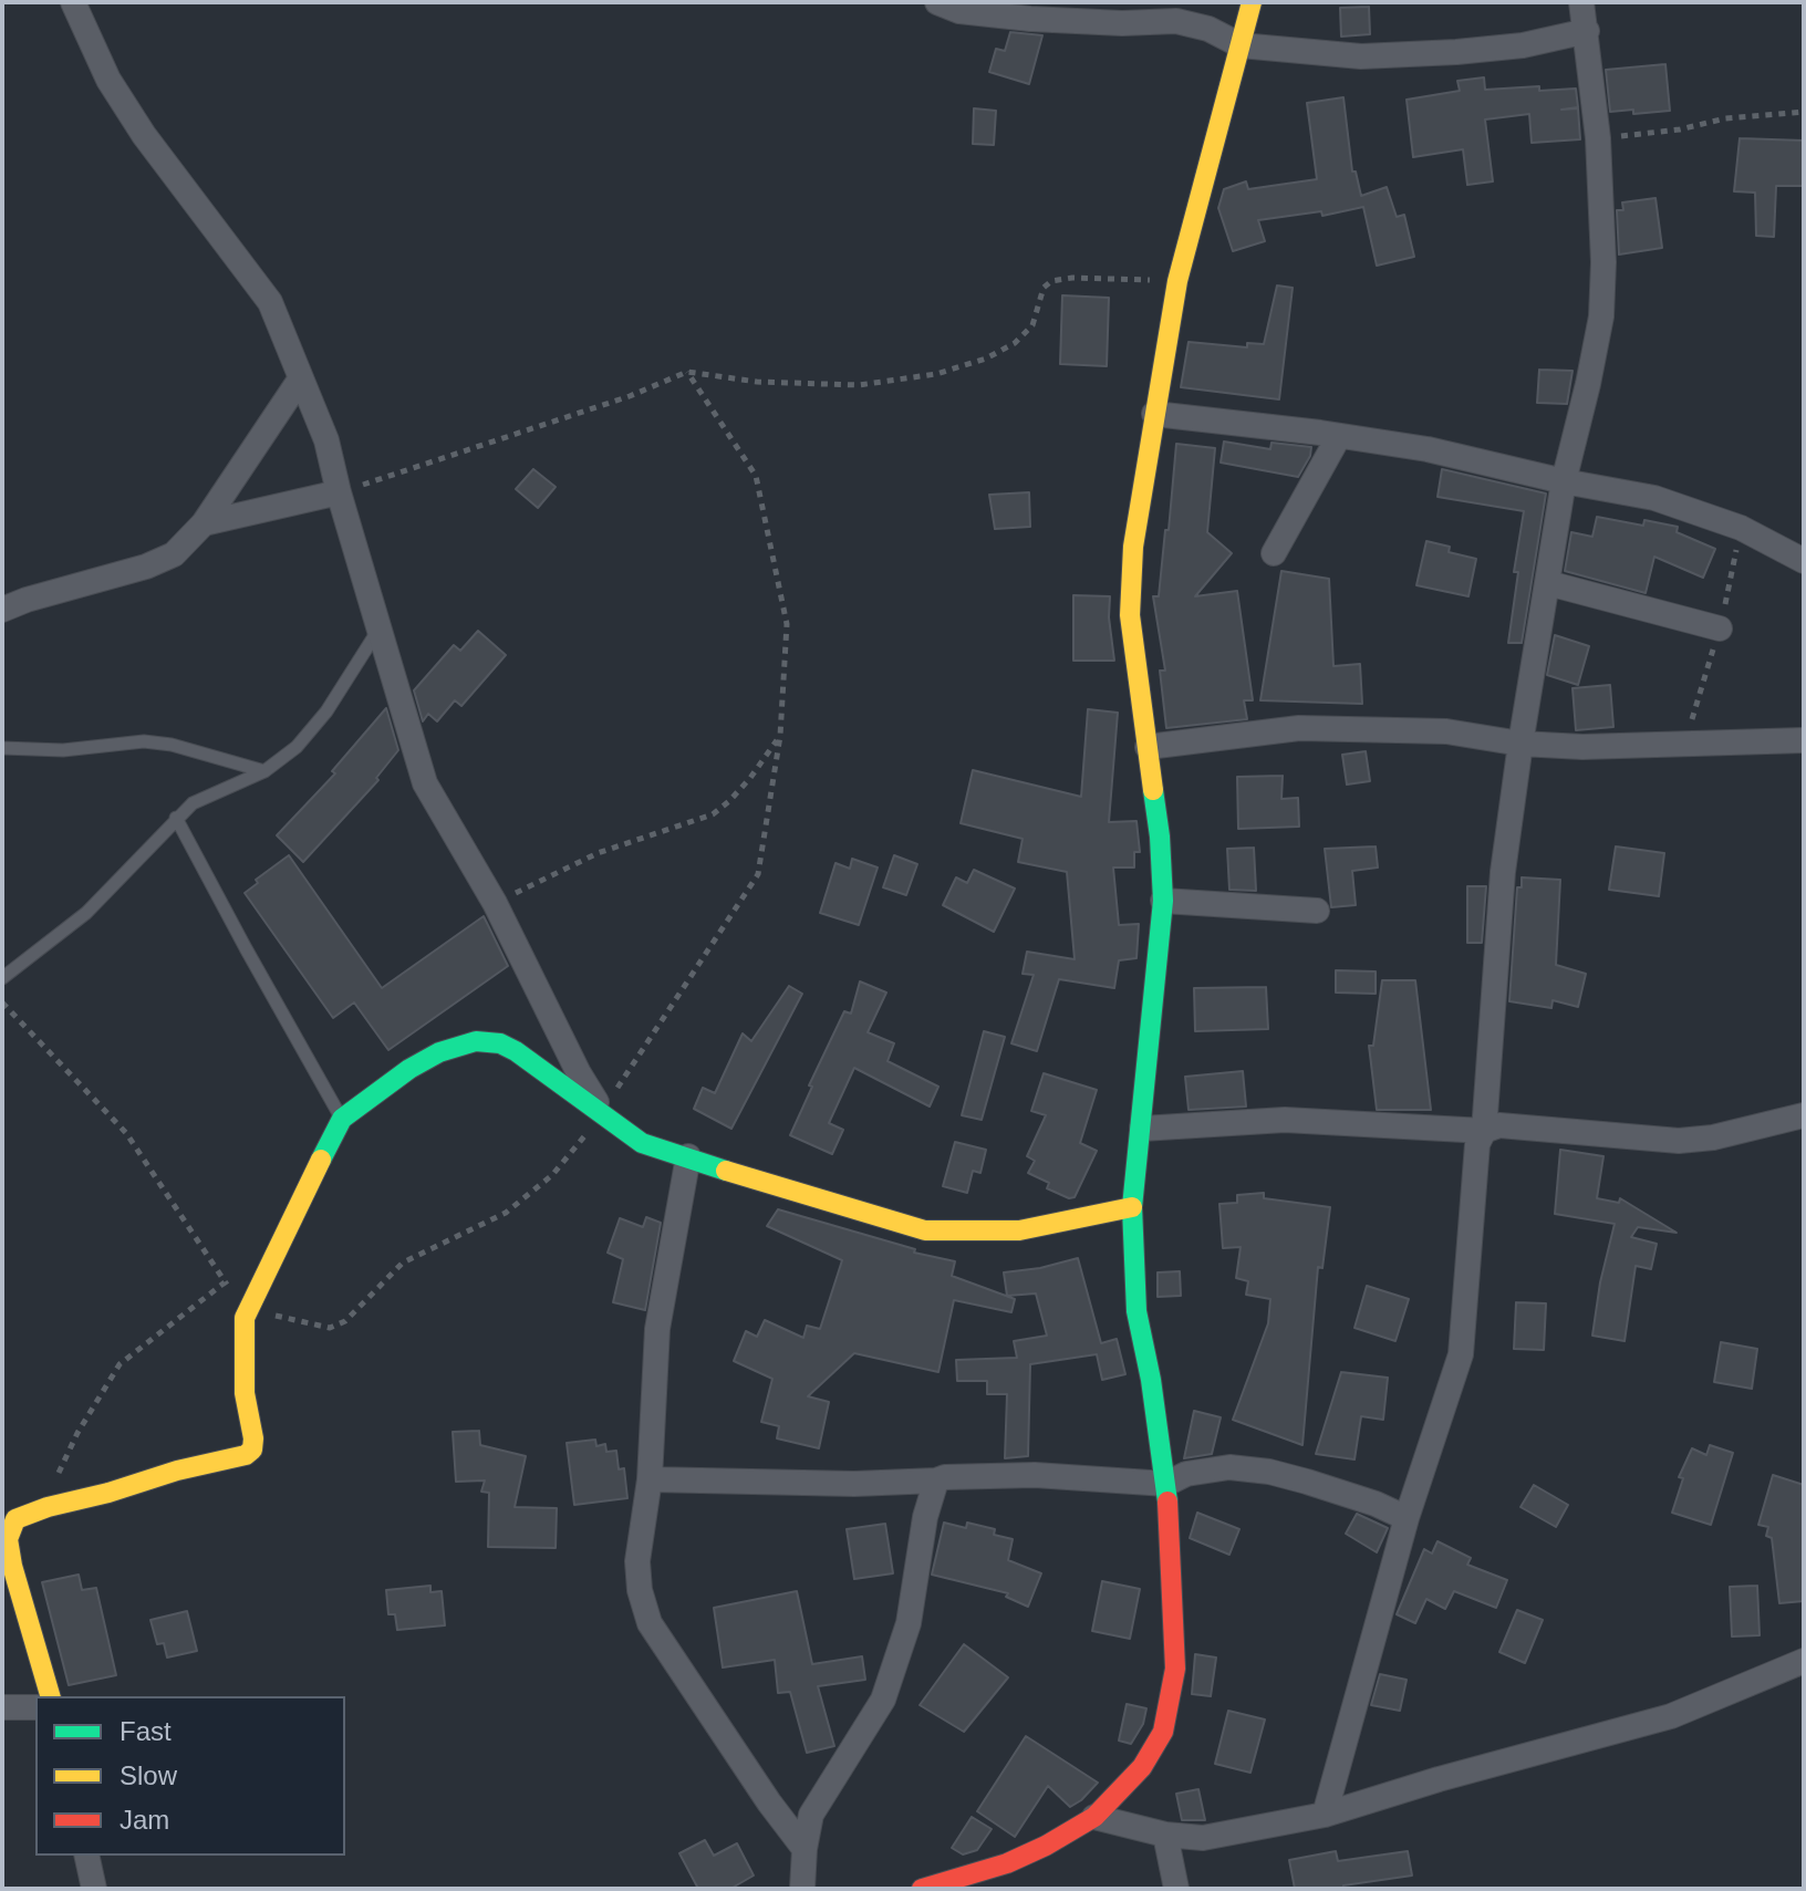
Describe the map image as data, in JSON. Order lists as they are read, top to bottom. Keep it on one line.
{"legend":["Fast","Slow","Jam"]}
